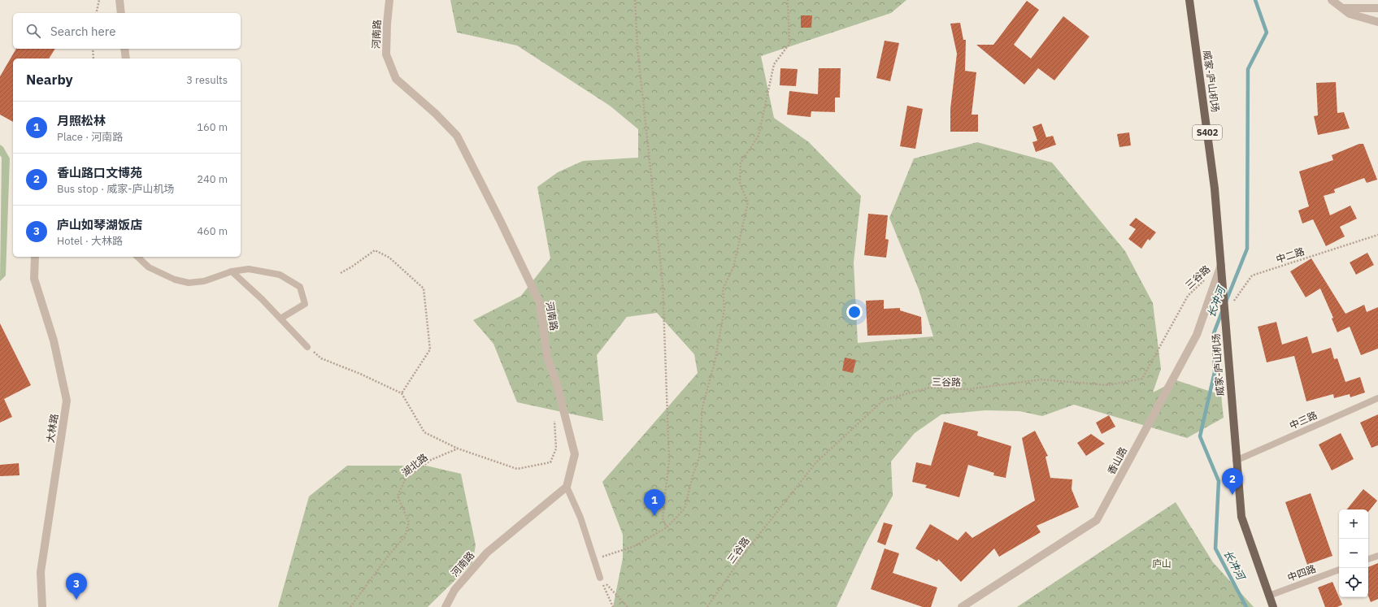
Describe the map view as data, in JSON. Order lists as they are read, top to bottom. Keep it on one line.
{"streets":{"main road":["威家-庐山机场","S402"],"street":["河南路","大林路","香山路"],"lane":["中三路","中四路"],"path":["中二路","三谷路","湖北路"]},"crossings":[["威家-庐山机场","中二路"],["威家-庐山机场","中三路"],["威家-庐山机场","香山路"],["威家-庐山机场","中四路"]],"water":["长冲河"],"parks":["庐山"],"page":{"search":"Search here","heading":["Nearby","3 results"],"list":[{"mark":"1","name":"月照松林","note":"Place · 河南路","value":"160 m"},{"mark":"2","name":"香山路口文博苑","note":"Bus stop · 威家-庐山机场","value":"240 m"},{"mark":"3","name":"庐山如琴湖饭店","note":"Hotel · 大林路","value":"460 m"}],"pins":["2","1","3"],"map_buttons":["+","−"]}}
